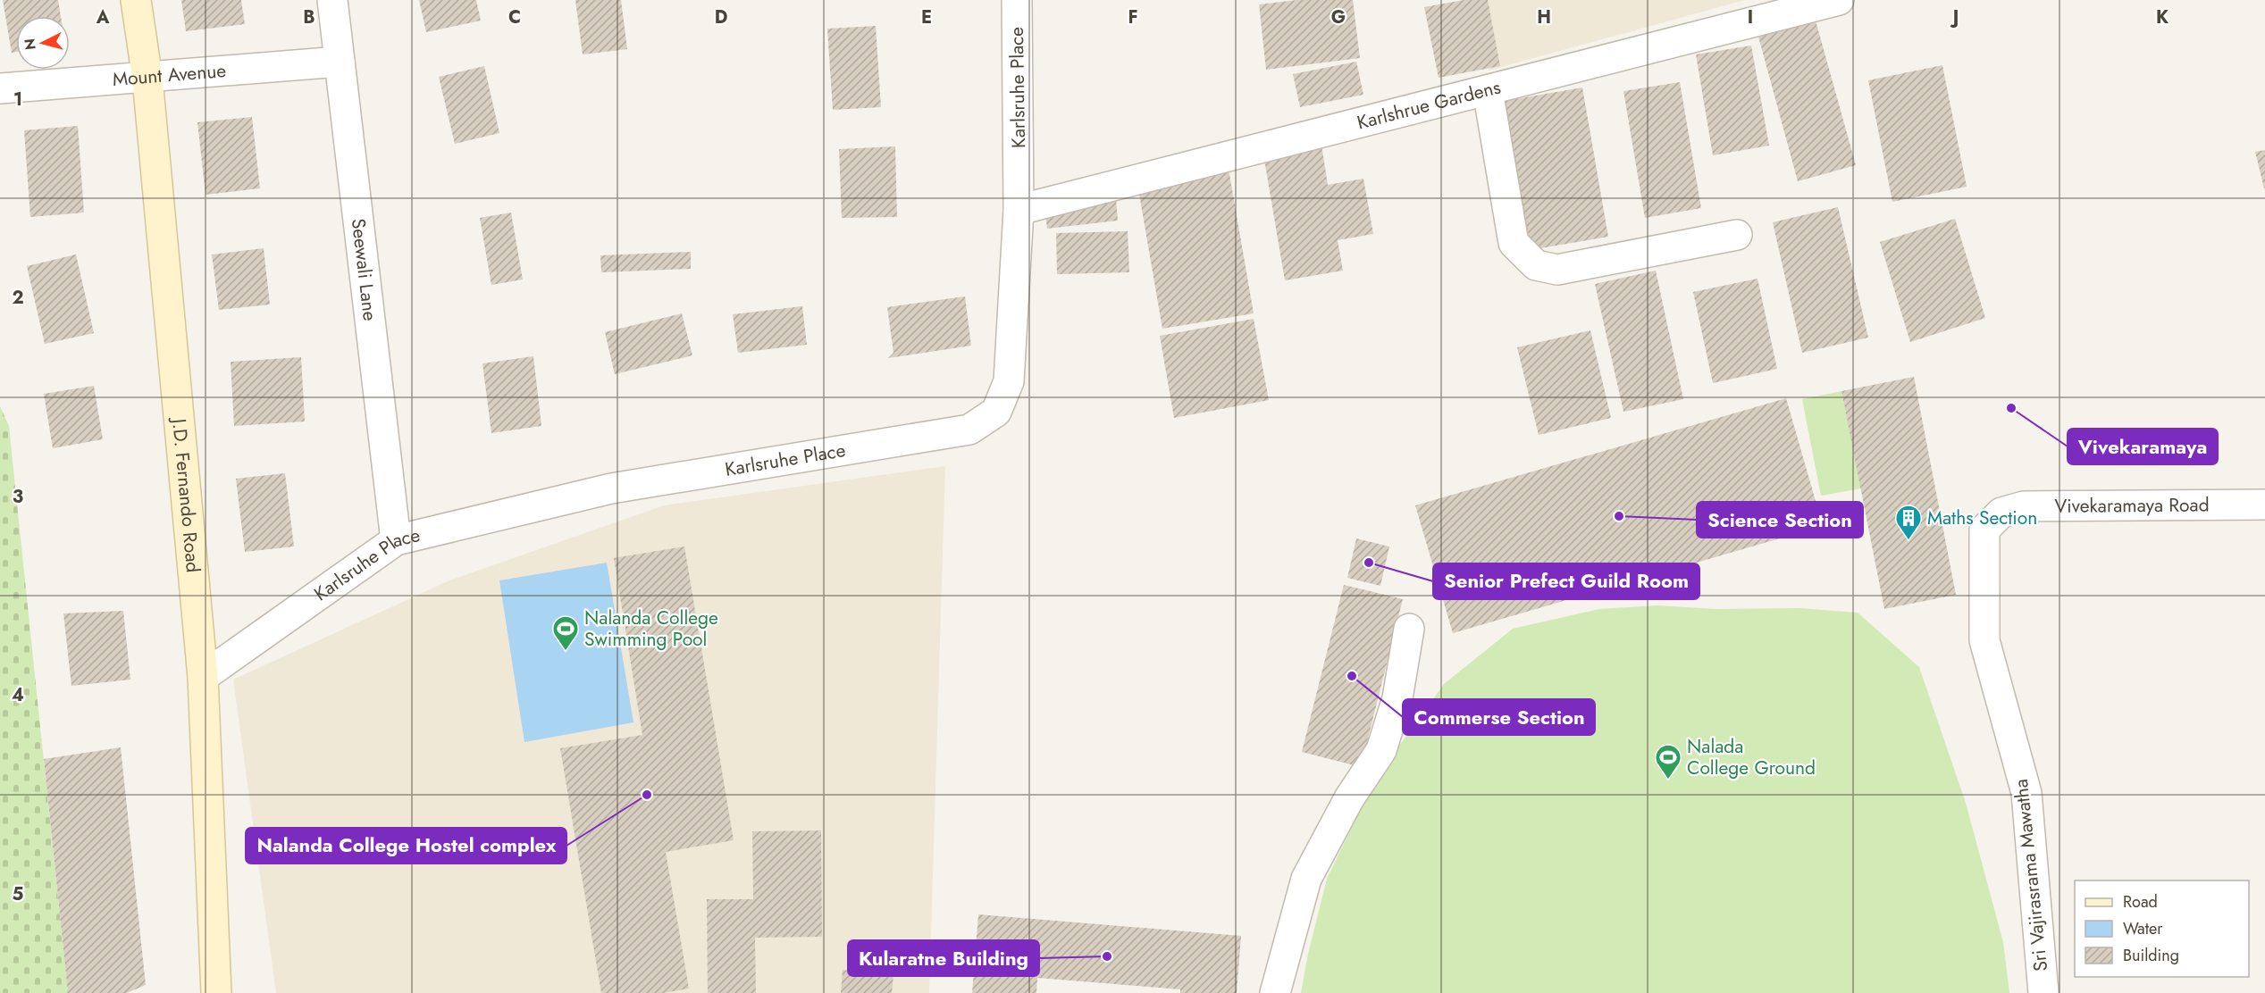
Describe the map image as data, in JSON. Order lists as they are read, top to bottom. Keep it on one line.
{"streets":{"street":["Mount Avenue","Karlsruhe Place","Karlshrue Gardens","Seewali Lane","J.D. Fernando Road","Vivekaramaya Road","Sri Vajirasrama Mawatha"]},"crossings":[["Mount Avenue","Seewali Lane"],["Mount Avenue","J.D. Fernando Road"],["Karlsruhe Place","Karlshrue Gardens"],["Karlsruhe Place","Seewali Lane"],["Karlsruhe Place","J.D. Fernando Road"],["Vivekaramaya Road","Sri Vajirasrama Mawatha"]],"places":{"other":["Vivekaramaya","Science Section","Senior Prefect Guild Room","Commerse Section","Nalanda College Hostel complex","Kularatne Building"],"building":["Maths Section"],"sports":["Nalanda College Swimming Pool","Nalada College Ground"]},"legend":["Road","Water","Building"],"north":"left","grid":{"columns":["A","B","C","D","E","F","G","H","I","J","K"],"rows":["1","2","3","4","5"]}}
